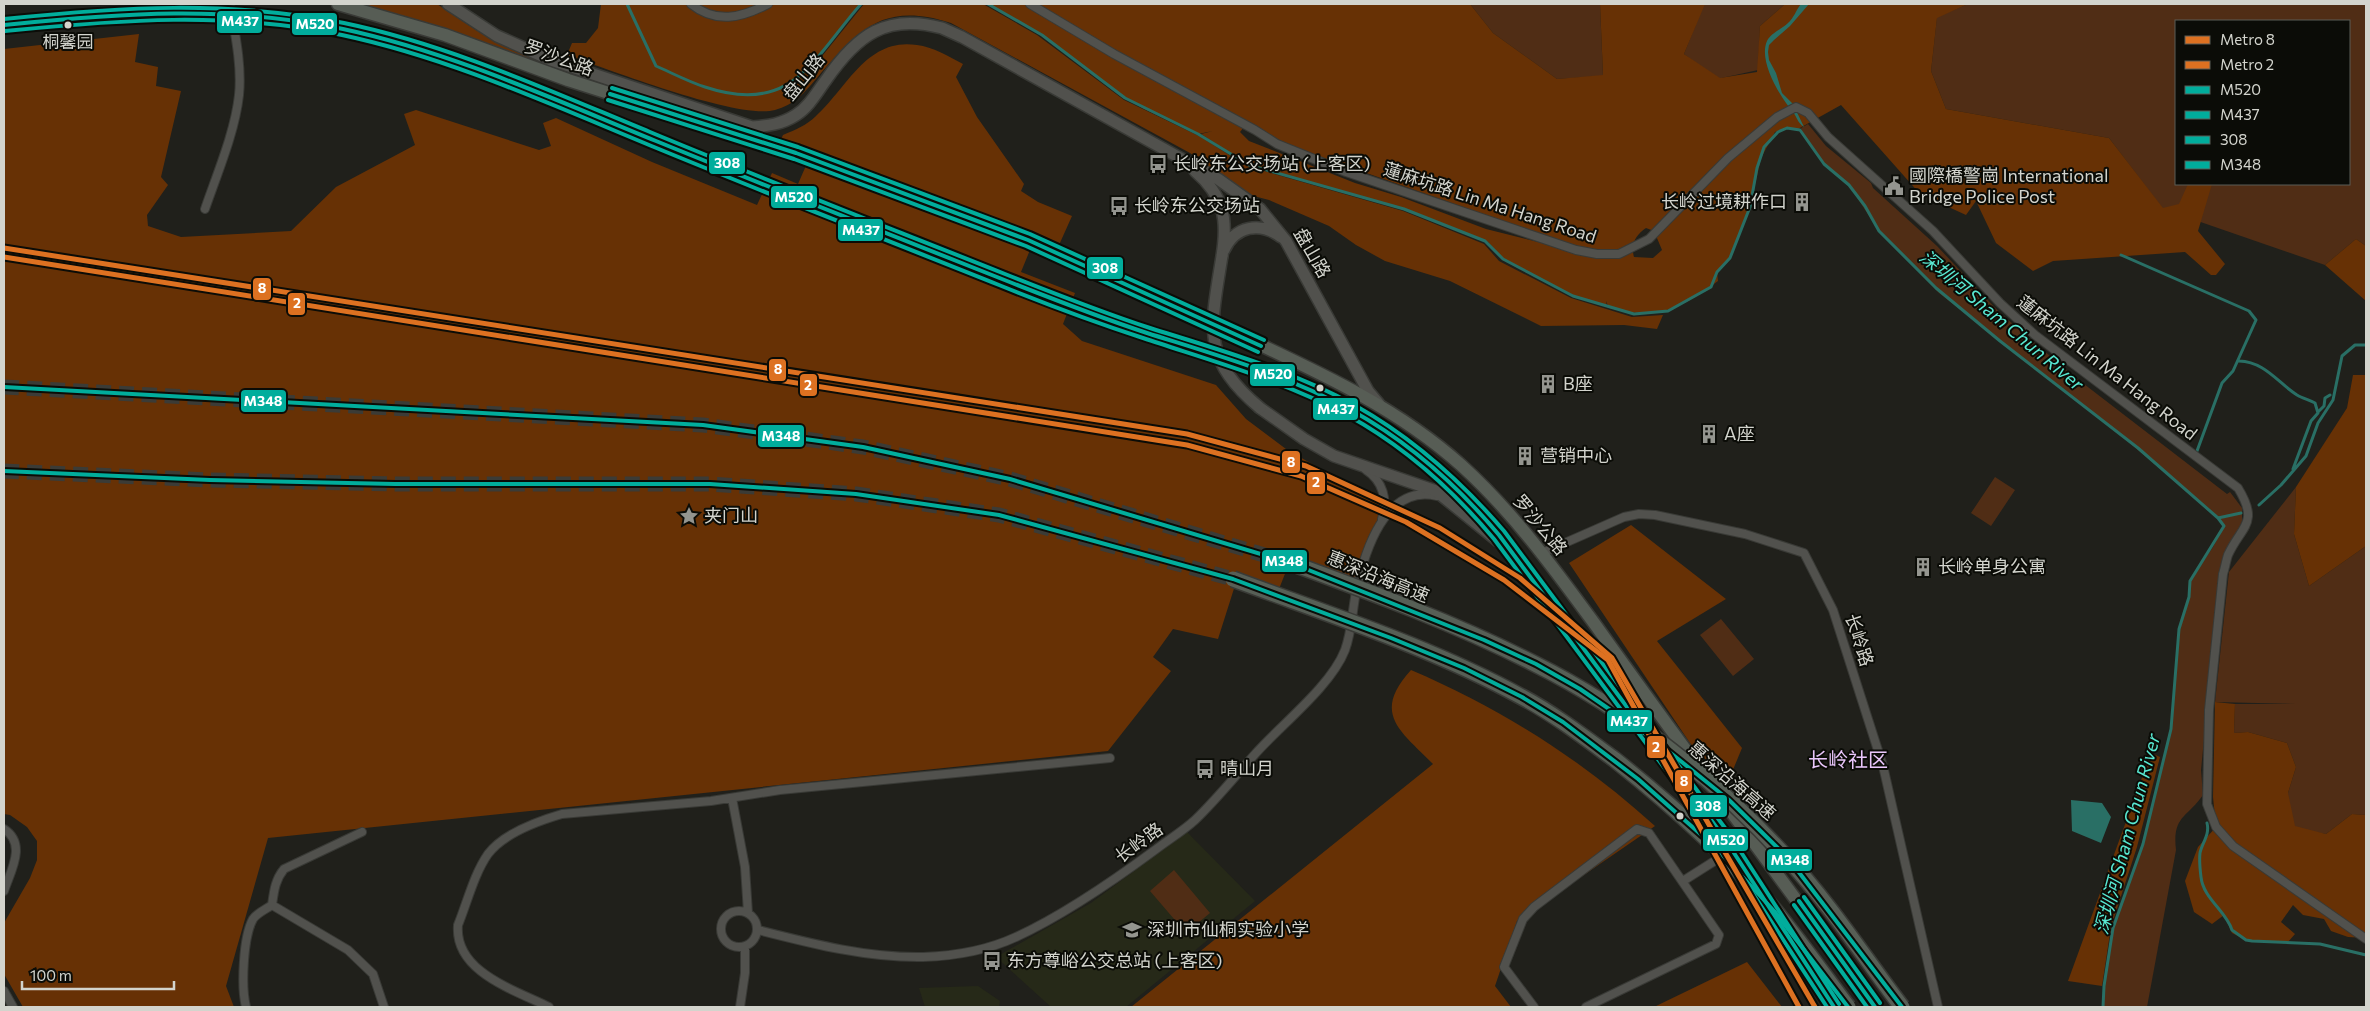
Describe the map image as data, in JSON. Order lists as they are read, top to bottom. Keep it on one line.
{"streets":{"highway":["惠深沿海高速"],"main road":["罗沙公路","盘山路"],"street":["蓮麻坑路 Lin Ma Hang Road","长岭路"]},"crossings":[["罗沙公路","盘山路"],["罗沙公路","长岭路"],["盘山路","长岭路"]],"districts":["长岭社区"],"water":["深圳河 Sham Chun River"],"places":{"other":["桐馨园"],"bus stop":["长岭东公交场站 (上客区)","长岭东公交场站","晴山月","东方尊峪公交总站 (上客区)"],"public building":["國際橋警崗 International Bridge Police Post"],"building":["长岭过境耕作口","B座","A座","营销中心","长岭单身公寓"],"place":["夹门山"],"school or university":["深圳市仙桐实验小学"]},"lines":["transit line 308","transit line M520","transit line M437","metro line 8","metro line 2","transit line M348"],"legend":["Metro 8","Metro 2","M520","M437","308","M348"],"scale_bar":"100 m"}
